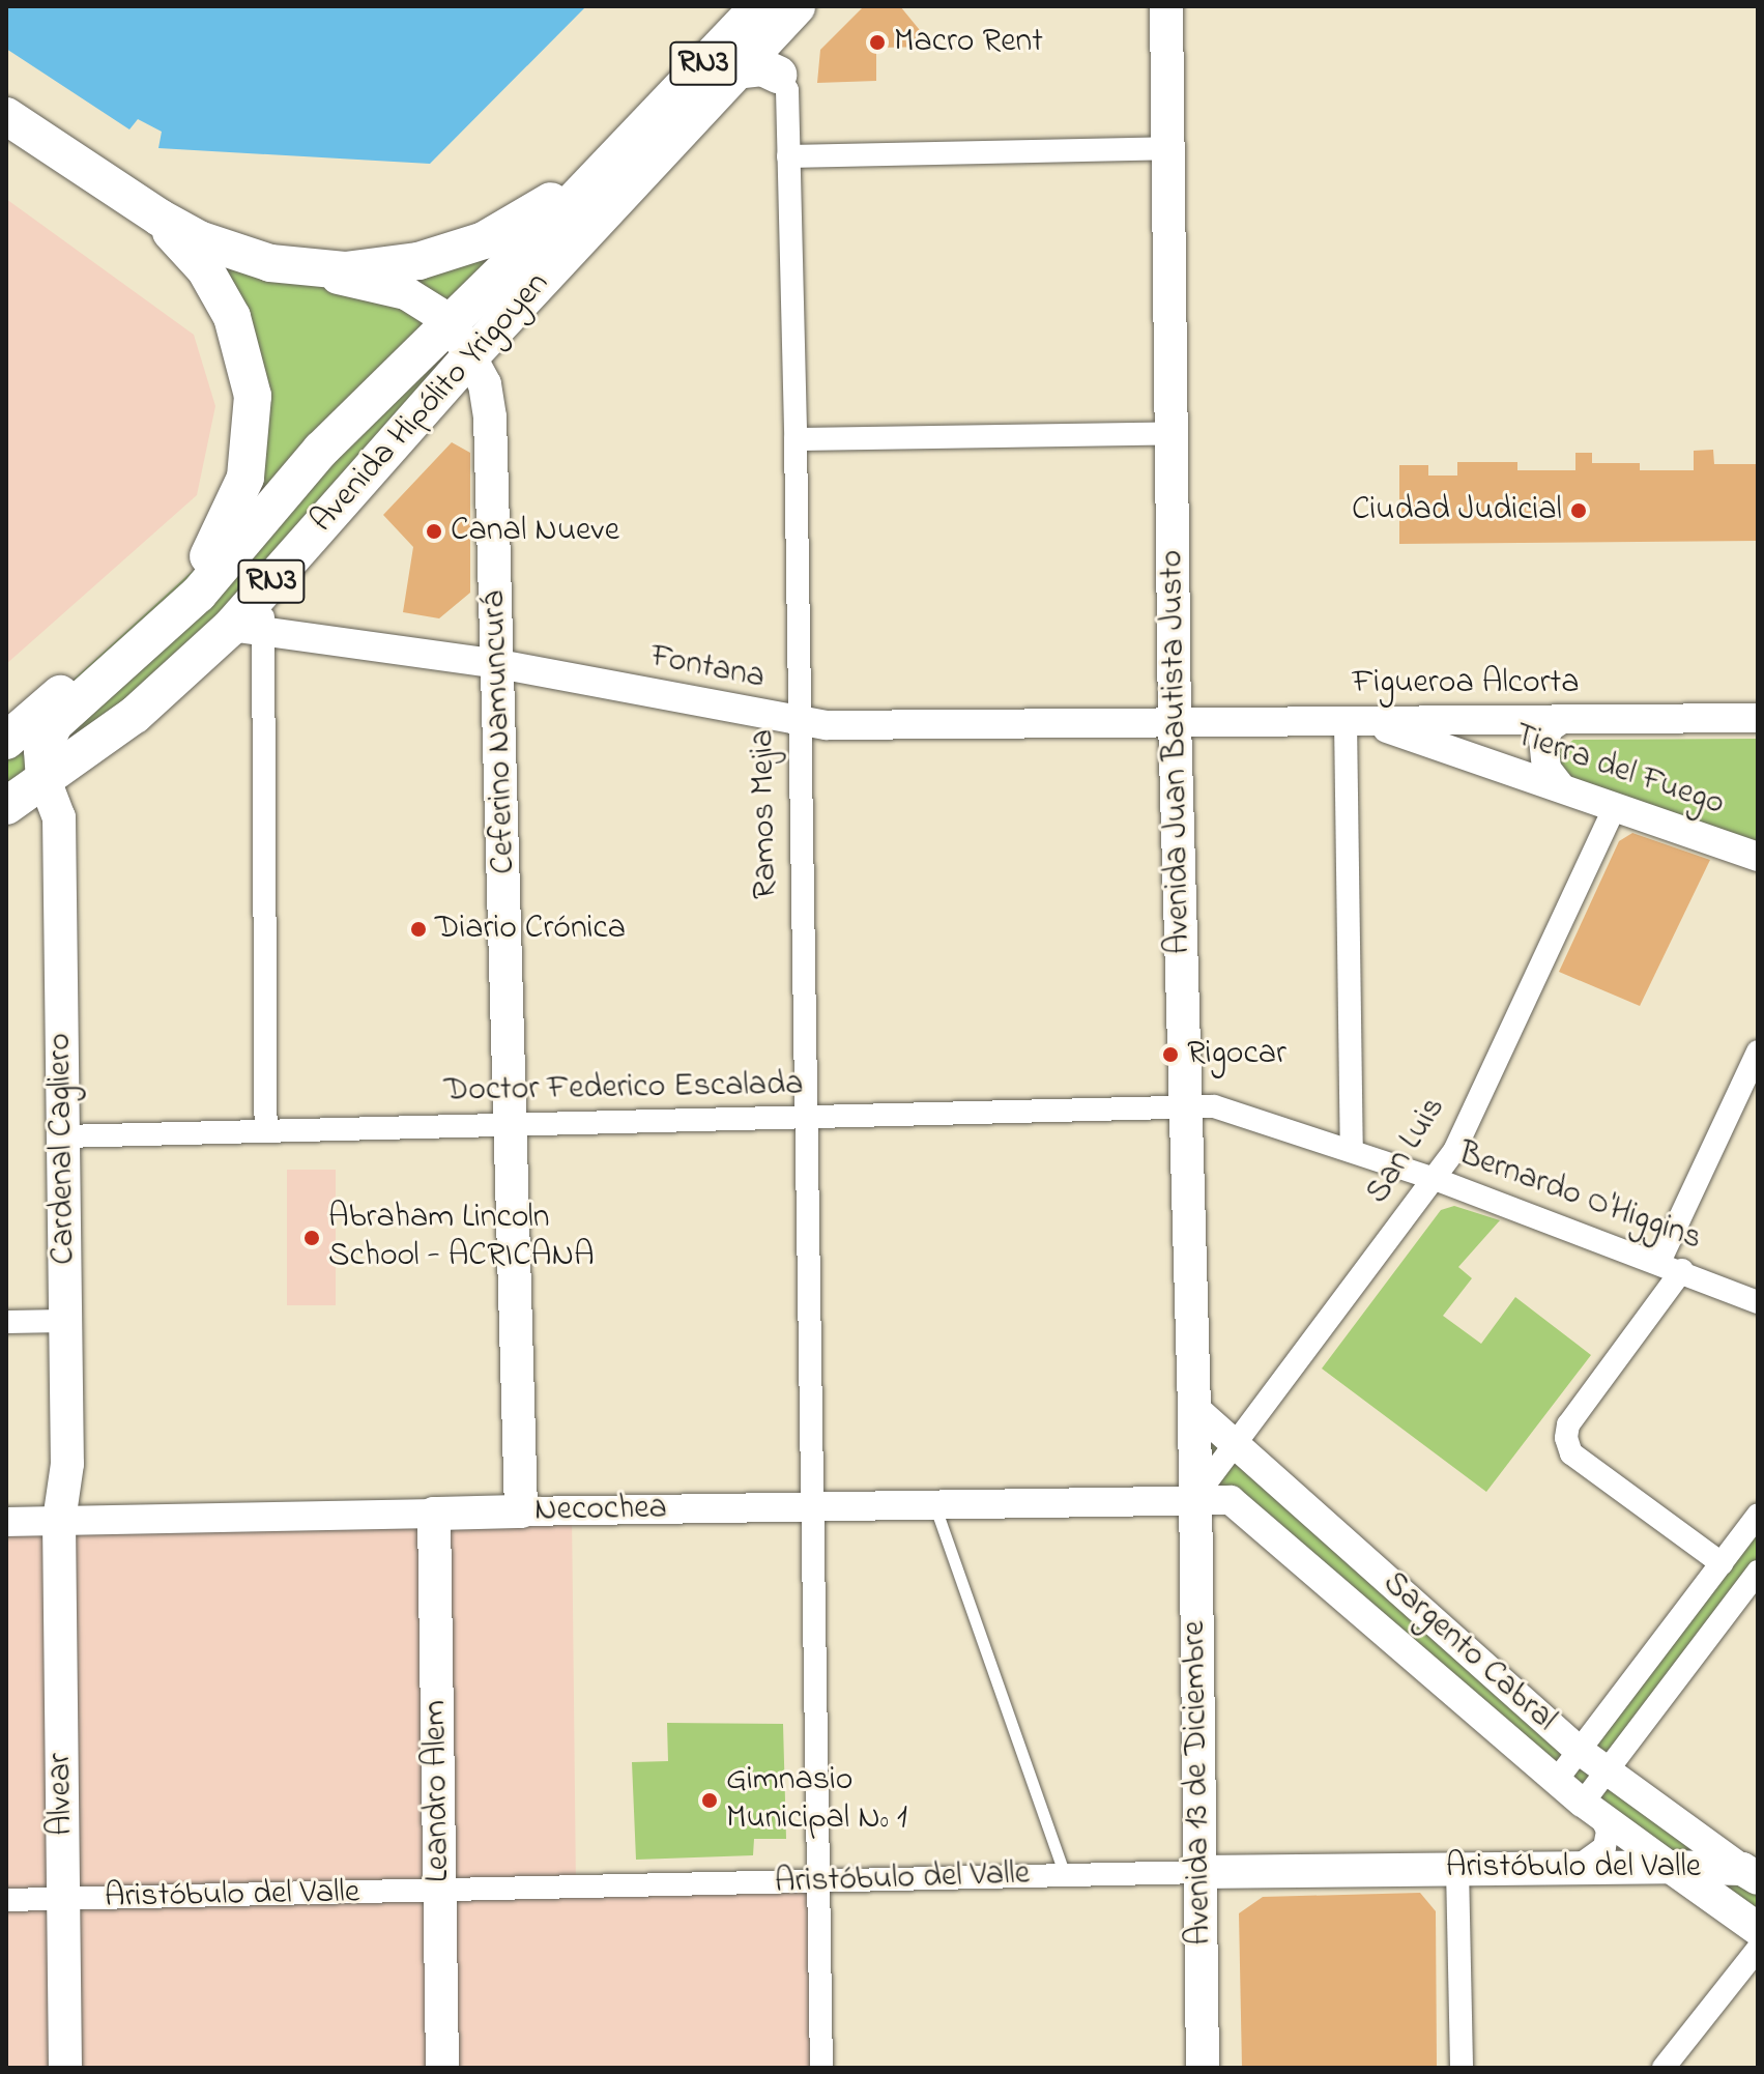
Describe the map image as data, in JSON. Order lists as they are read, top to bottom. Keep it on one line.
{"streets":{"highway":["RN3","Avenida Hipólito Yrigoyen"],"main road":["Ceferino Namuncurá","Avenida Juan Bautista Justo","Cardenal Cagliero","Necochea","Avenida 13 de Diciembre","Leandro Alem","Alvear","Aristóbulo del Valle"],"street":["Fontana","Figueroa Alcorta","Tierra del Fuego","Ramos Mejia","Doctor Federico Escalada","San Luis","Bernardo O'Higgins","Sargento Cabral"]},"crossings":[["Avenida Hipólito Yrigoyen","Fontana"],["Avenida Hipólito Yrigoyen","Ceferino Namuncurá"],["Avenida Hipólito Yrigoyen","Cardenal Cagliero"],["Fontana","Figueroa Alcorta"],["Fontana","Ceferino Namuncurá"],["Fontana","Avenida Juan Bautista Justo"],["Fontana","Ramos Mejia"],["Figueroa Alcorta","Avenida Juan Bautista Justo"],["Figueroa Alcorta","Tierra del Fuego"],["Ceferino Namuncurá","Doctor Federico Escalada"],["Ceferino Namuncurá","Necochea"],["Avenida Juan Bautista Justo","Doctor Federico Escalada"],["Avenida Juan Bautista Justo","San Luis"],["Avenida Juan Bautista Justo","Bernardo O'Higgins"],["Avenida Juan Bautista Justo","Necochea"],["Avenida Juan Bautista Justo","Sargento Cabral"],["Avenida Juan Bautista Justo","Avenida 13 de Diciembre"],["Tierra del Fuego","San Luis"],["Ramos Mejia","Doctor Federico Escalada"],["Ramos Mejia","Necochea"],["Ramos Mejia","Aristóbulo del Valle"],["Doctor Federico Escalada","Cardenal Cagliero"],["Doctor Federico Escalada","Bernardo O'Higgins"],["Cardenal Cagliero","Necochea"],["Cardenal Cagliero","Alvear"],["San Luis","Bernardo O'Higgins"],["San Luis","Necochea"],["San Luis","Sargento Cabral"],["San Luis","Avenida 13 de Diciembre"],["Necochea","Avenida 13 de Diciembre"],["Necochea","Leandro Alem"],["Necochea","Alvear"],["Necochea","Aristóbulo del Valle"],["Sargento Cabral","Aristóbulo del Valle"],["Avenida 13 de Diciembre","Aristóbulo del Valle"],["Leandro Alem","Aristóbulo del Valle"],["Alvear","Aristóbulo del Valle"]],"places":["Macro Rent","Ciudad Judicial","Canal Nueve","Diario Crónica","Rigocar","Abraham Lincoln School - ACRICANA","Gimnasio Municipal Nº 1"]}
